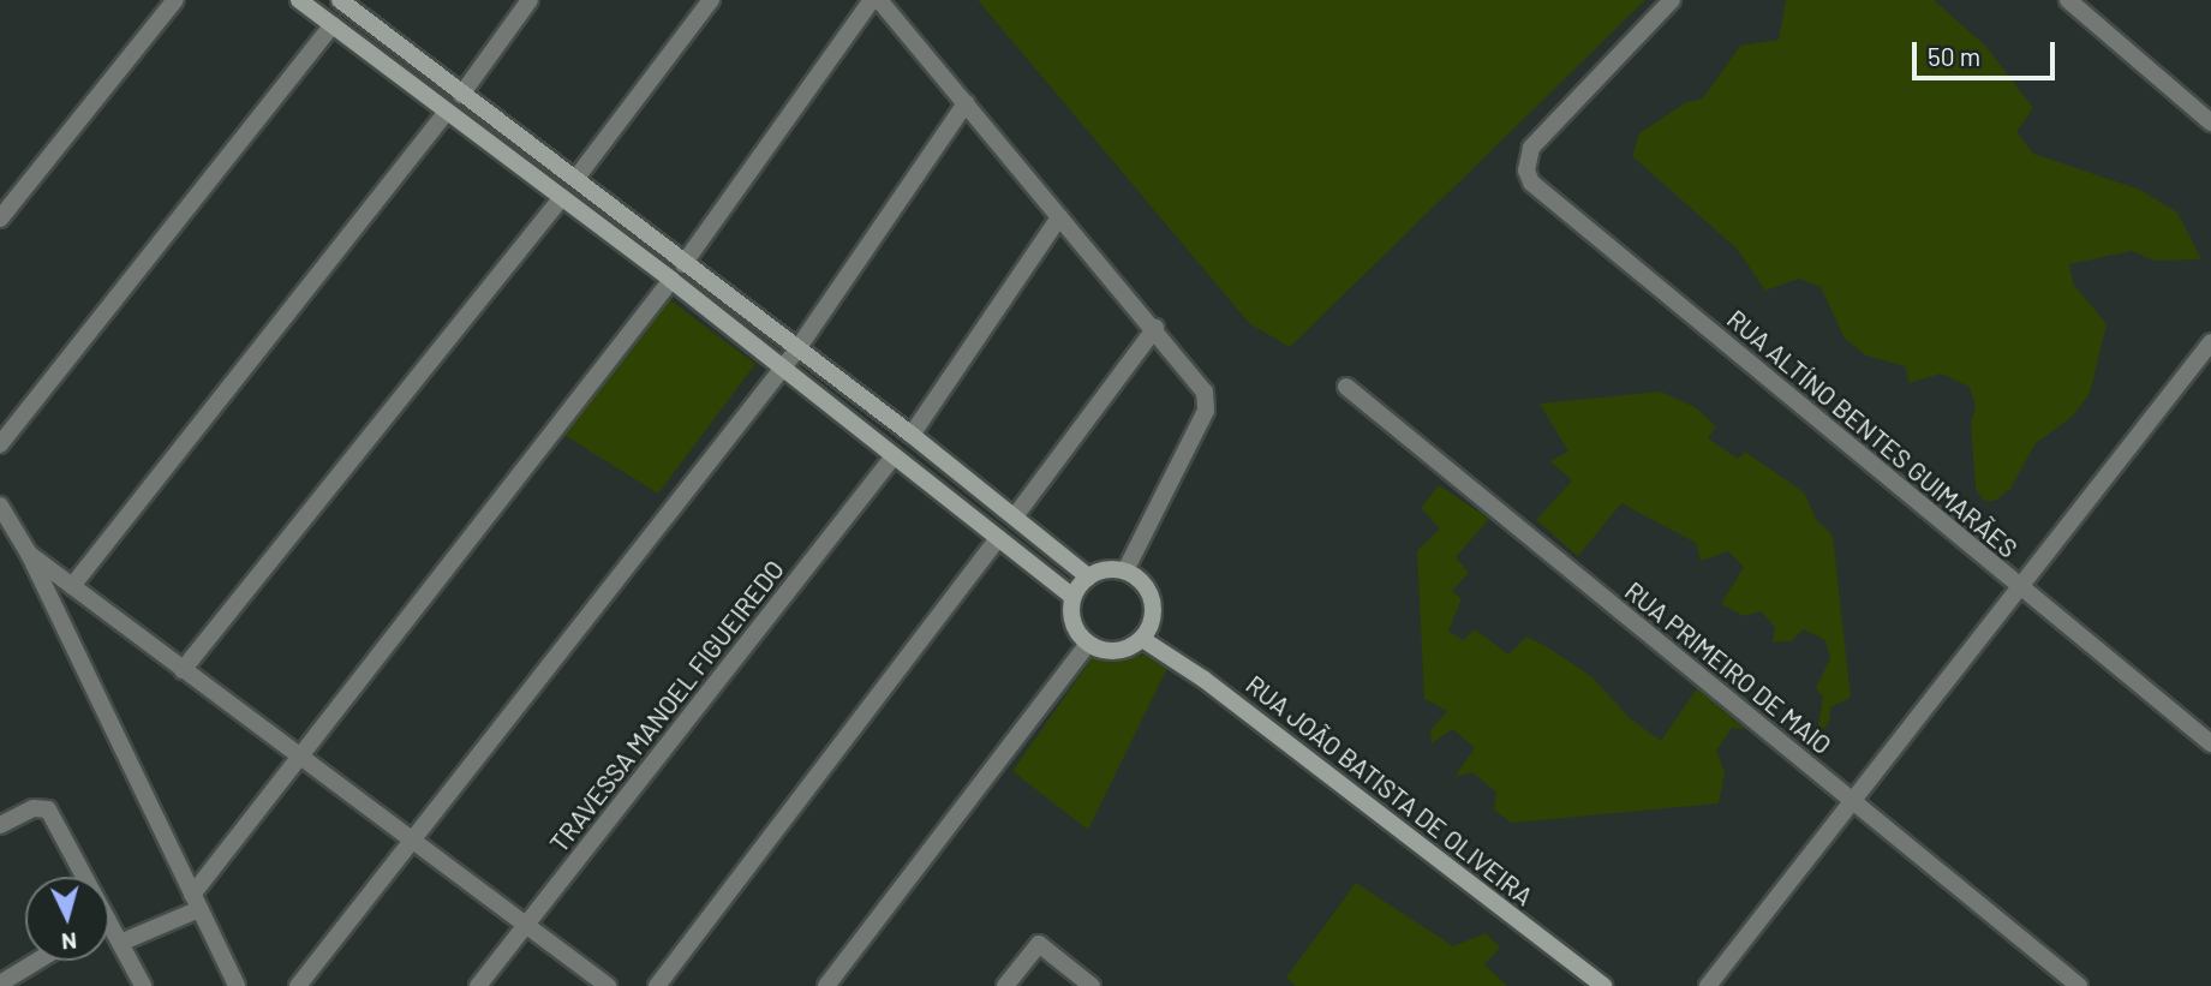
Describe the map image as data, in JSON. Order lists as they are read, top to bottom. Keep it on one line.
{"streets":{"street":["RUA ALTÍNO BENTES GUIMARÃES","RUA PRIMEIRO DE MAIO","TRAVESSA MANOEL FIGUEIREDO","RUA JOÃO BATISTA DE OLIVEIRA"]},"scale_bar":"50 m","north":"bottom"}
